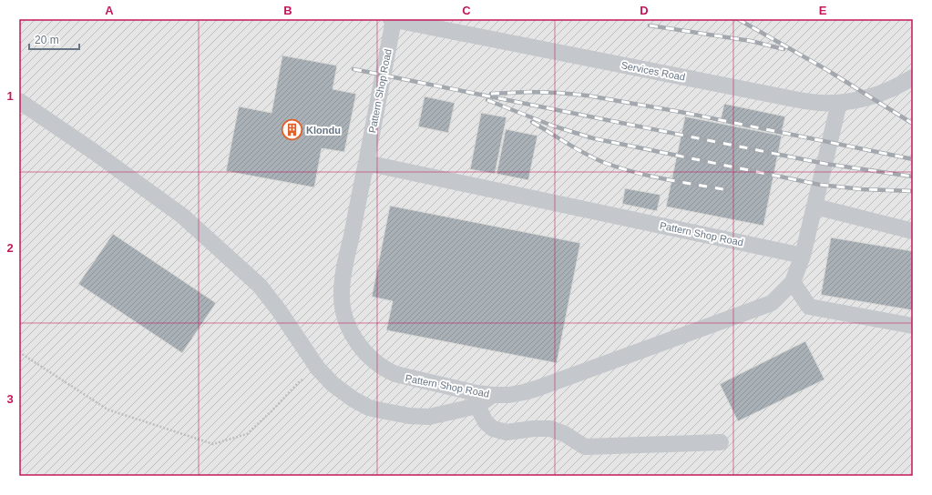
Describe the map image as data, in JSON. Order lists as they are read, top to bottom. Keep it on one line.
{"streets":{"street":["Services Road","Pattern Shop Road"]},"crossings":[["Services Road","Pattern Shop Road"]],"places":{"building":["Klondu"]},"scale_bar":"20 m","grid":{"columns":["A","B","C","D","E"],"rows":["1","2","3"]}}
